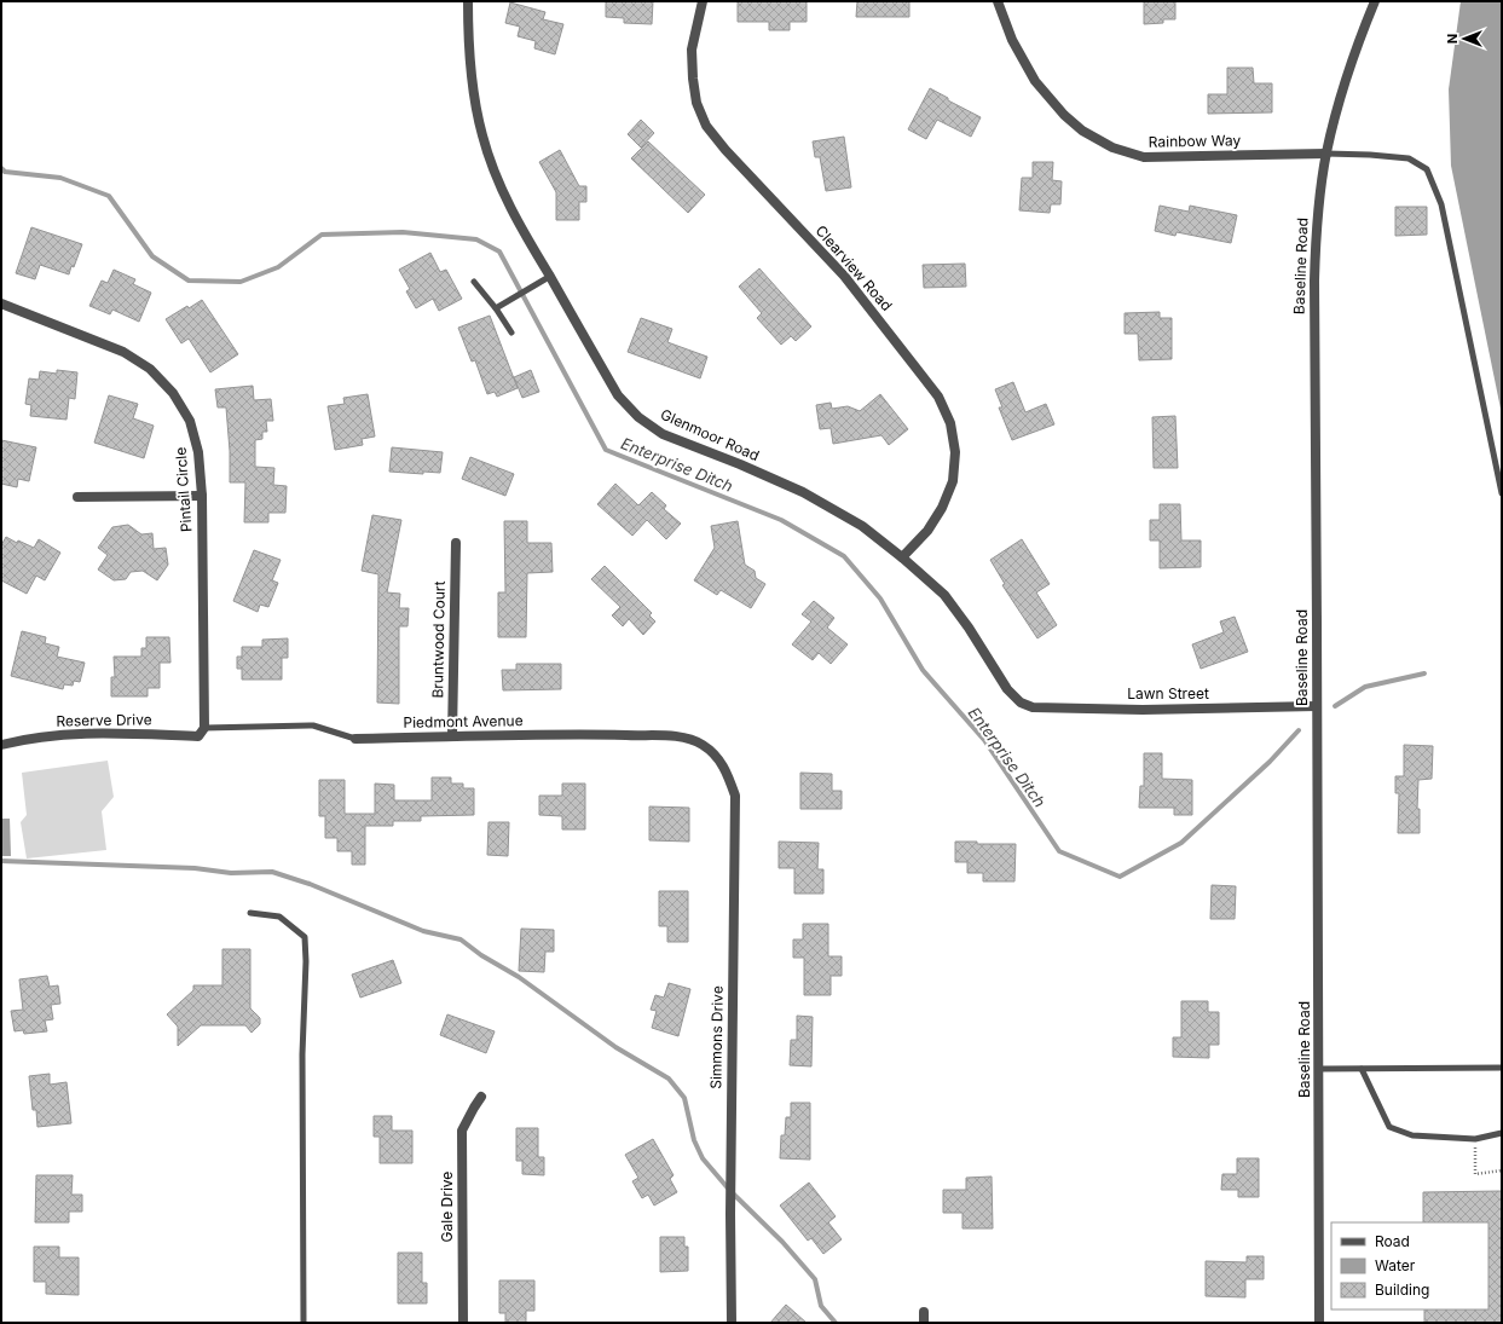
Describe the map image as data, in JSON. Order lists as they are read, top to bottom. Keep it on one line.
{"streets":{"street":["Rainbow Way","Baseline Road","Clearview Road","Glenmoor Road","Pintail Circle","Bruntwood Court","Lawn Street","Reserve Drive","Piedmont Avenue","Simmons Drive","Gale Drive"]},"crossings":[["Rainbow Way","Baseline Road"],["Baseline Road","Lawn Street"],["Clearview Road","Glenmoor Road"],["Glenmoor Road","Lawn Street"],["Pintail Circle","Reserve Drive"],["Pintail Circle","Piedmont Avenue"],["Bruntwood Court","Piedmont Avenue"],["Reserve Drive","Piedmont Avenue"],["Piedmont Avenue","Simmons Drive"]],"water":["Enterprise Ditch"],"legend":["Road","Water","Building"],"north":"left"}
